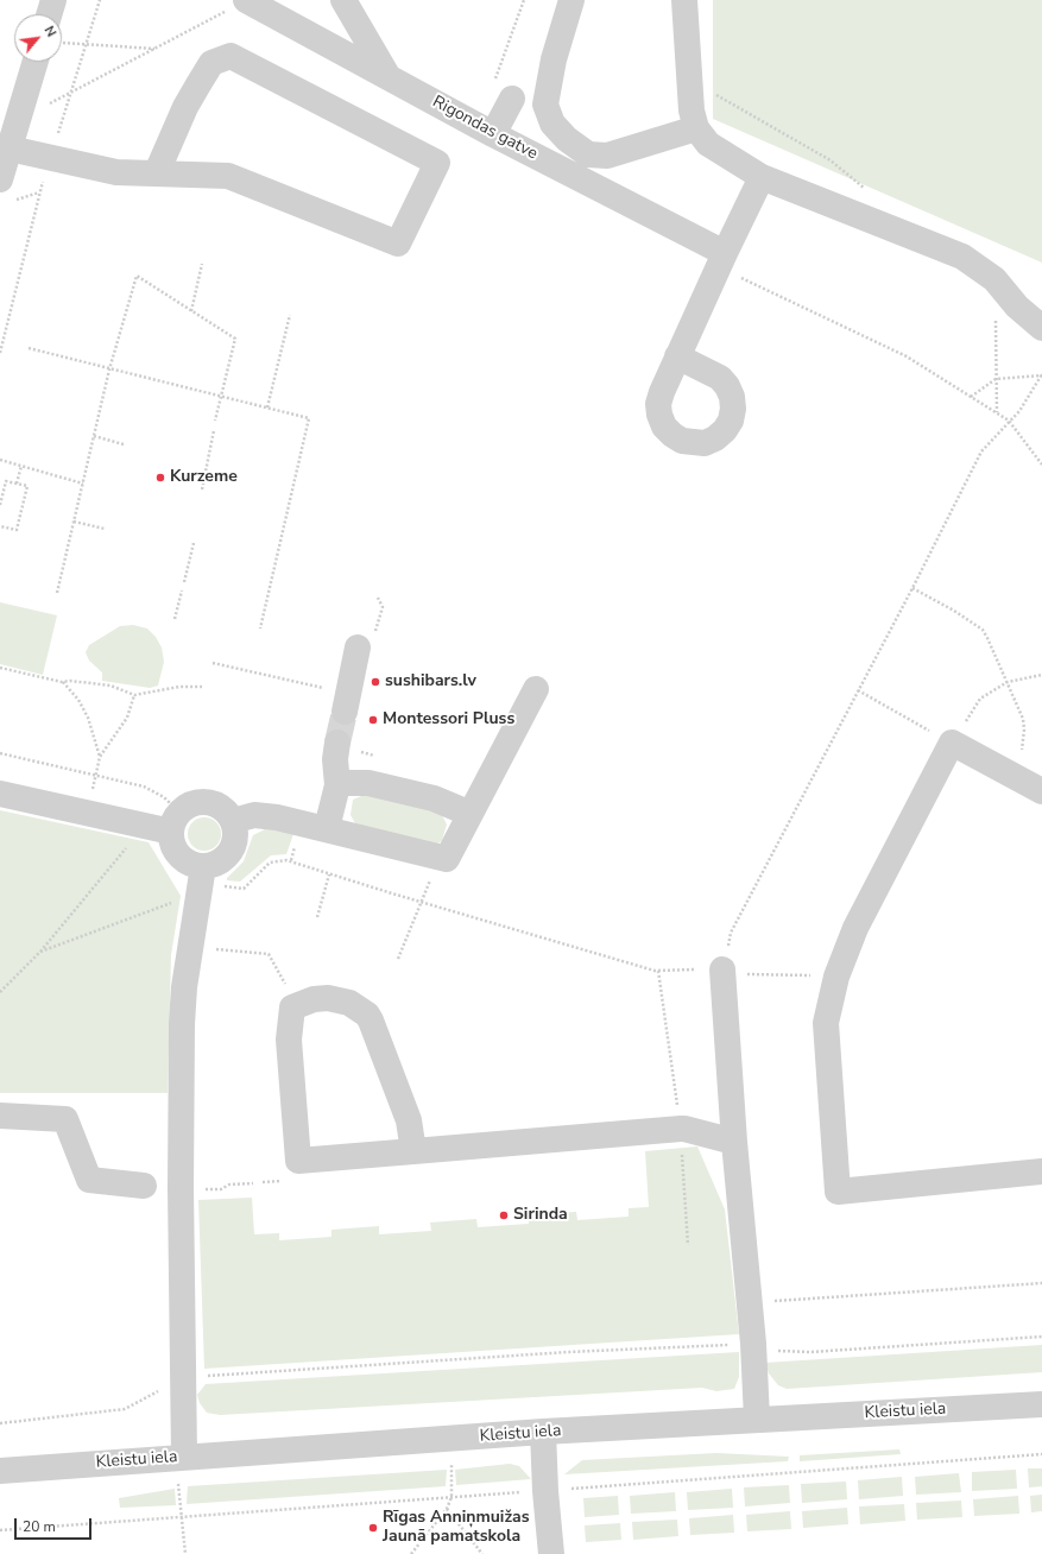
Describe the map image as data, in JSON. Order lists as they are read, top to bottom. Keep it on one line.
{"streets":{"street":["Rigondas gatve","Kleistu iela"]},"places":["Kurzeme","sushibars.lv","Montessori Pluss","Sirinda","Rīgas Anniņmuižas Jaunā pamatskola"],"scale_bar":"20 m","north":"top right"}
